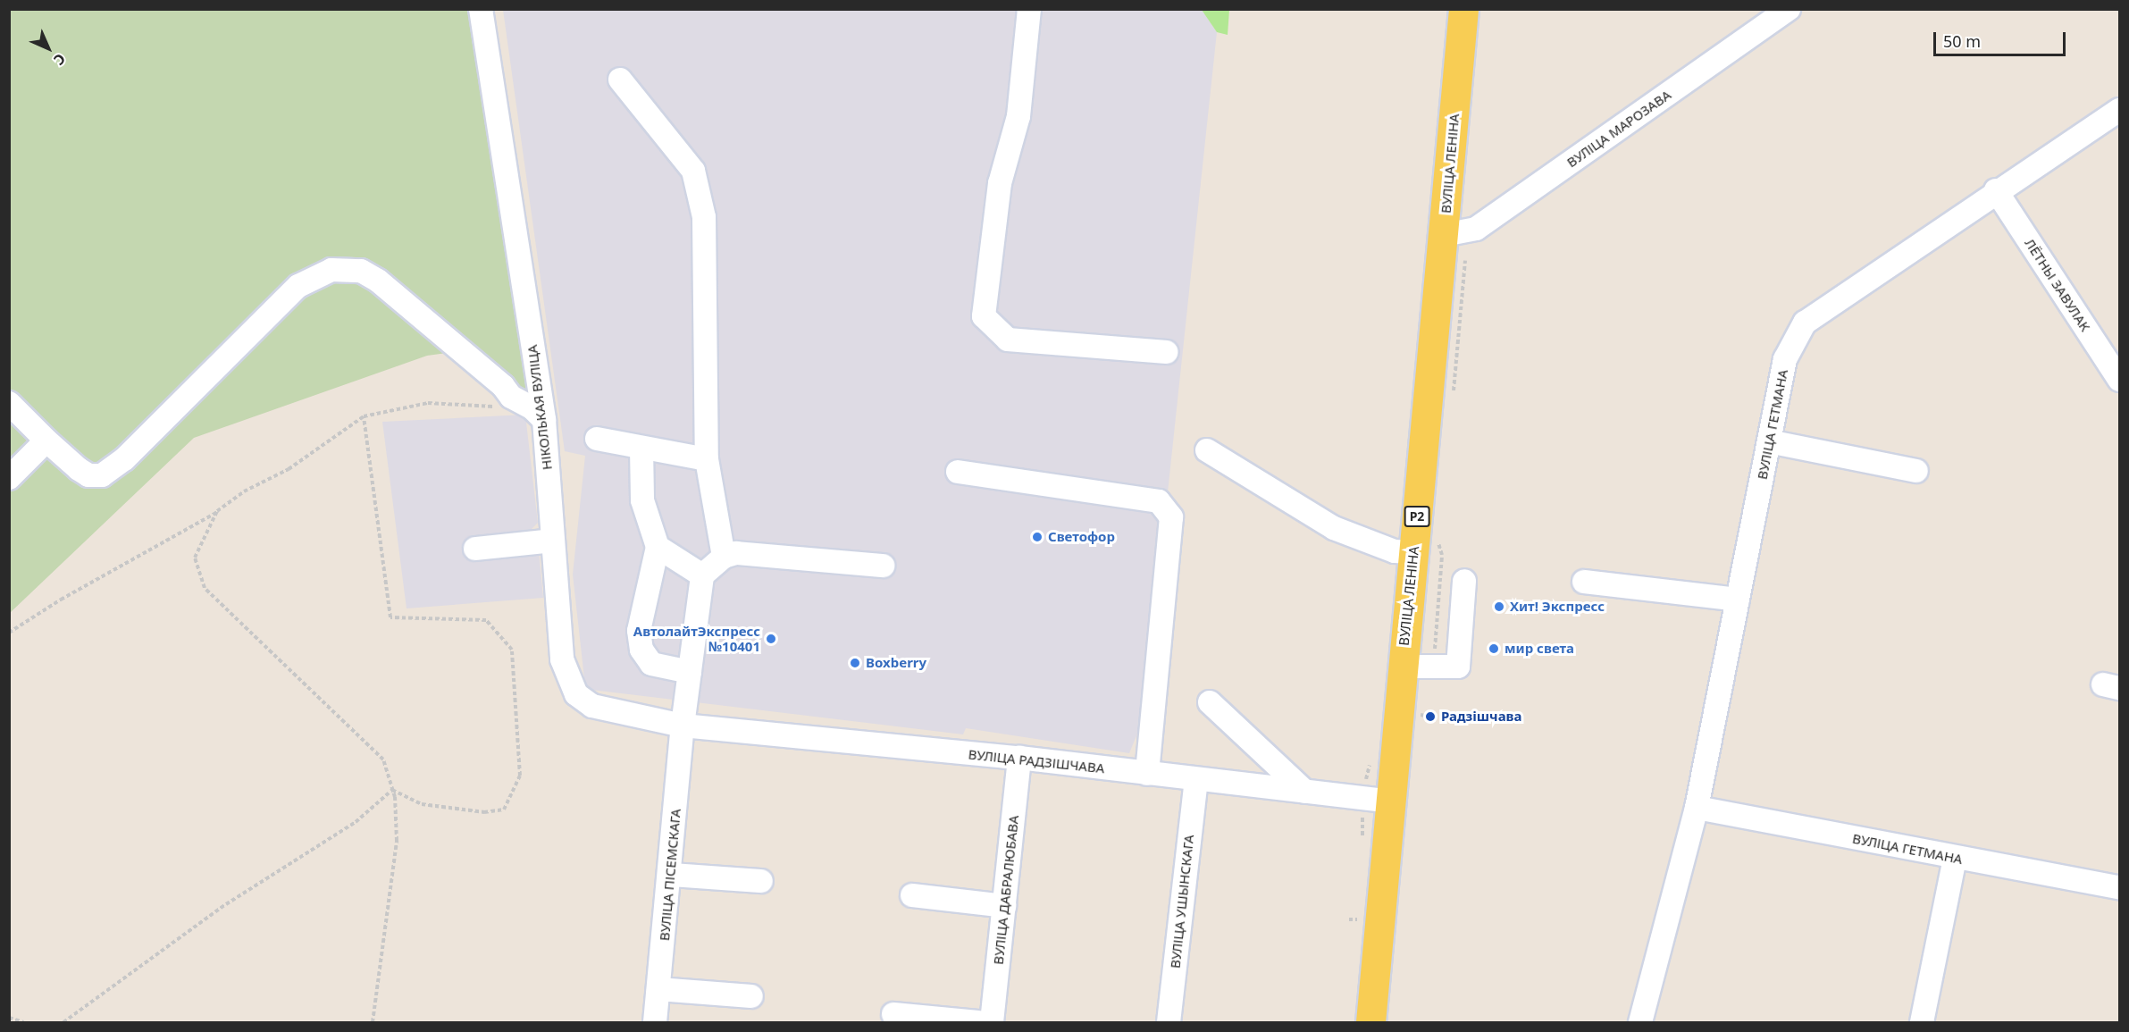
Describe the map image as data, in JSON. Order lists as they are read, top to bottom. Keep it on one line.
{"streets":{"main road":["ВУЛІЦА ЛЕНІНА","Р2"],"street":["ВУЛІЦА МАРОЗАВА","ЛЁТНЫ ЗАВУЛАК","НІКОЛЬКАЯ ВУЛІЦА","ВУЛІЦА ГЕТМАНА","ВУЛІЦА РАДЗІШЧАВА","ВУЛІЦА ПІСЕМСКАГА","ВУЛІЦА ДАБРАЛЮБАВА","ВУЛІЦА УШЫНСКАГА"]},"crossings":[["ВУЛІЦА МАРОЗАВА","ВУЛІЦА ЛЕНІНА"],["ВУЛІЦА ЛЕНІНА","ВУЛІЦА РАДЗІШЧАВА"],["ЛЁТНЫ ЗАВУЛАК","ВУЛІЦА ГЕТМАНА"],["НІКОЛЬКАЯ ВУЛІЦА","ВУЛІЦА РАДЗІШЧАВА"],["НІКОЛЬКАЯ ВУЛІЦА","ВУЛІЦА ПІСЕМСКАГА"],["ВУЛІЦА РАДЗІШЧАВА","ВУЛІЦА ПІСЕМСКАГА"],["ВУЛІЦА РАДЗІШЧАВА","ВУЛІЦА ДАБРАЛЮБАВА"],["ВУЛІЦА РАДЗІШЧАВА","ВУЛІЦА УШЫНСКАГА"]],"places":["Светофор","Хит! Экспресс","АвтолайтЭкспресс №10401","мир света","Boxberry","Радзішчава"],"scale_bar":"50 m","north":"bottom right"}
